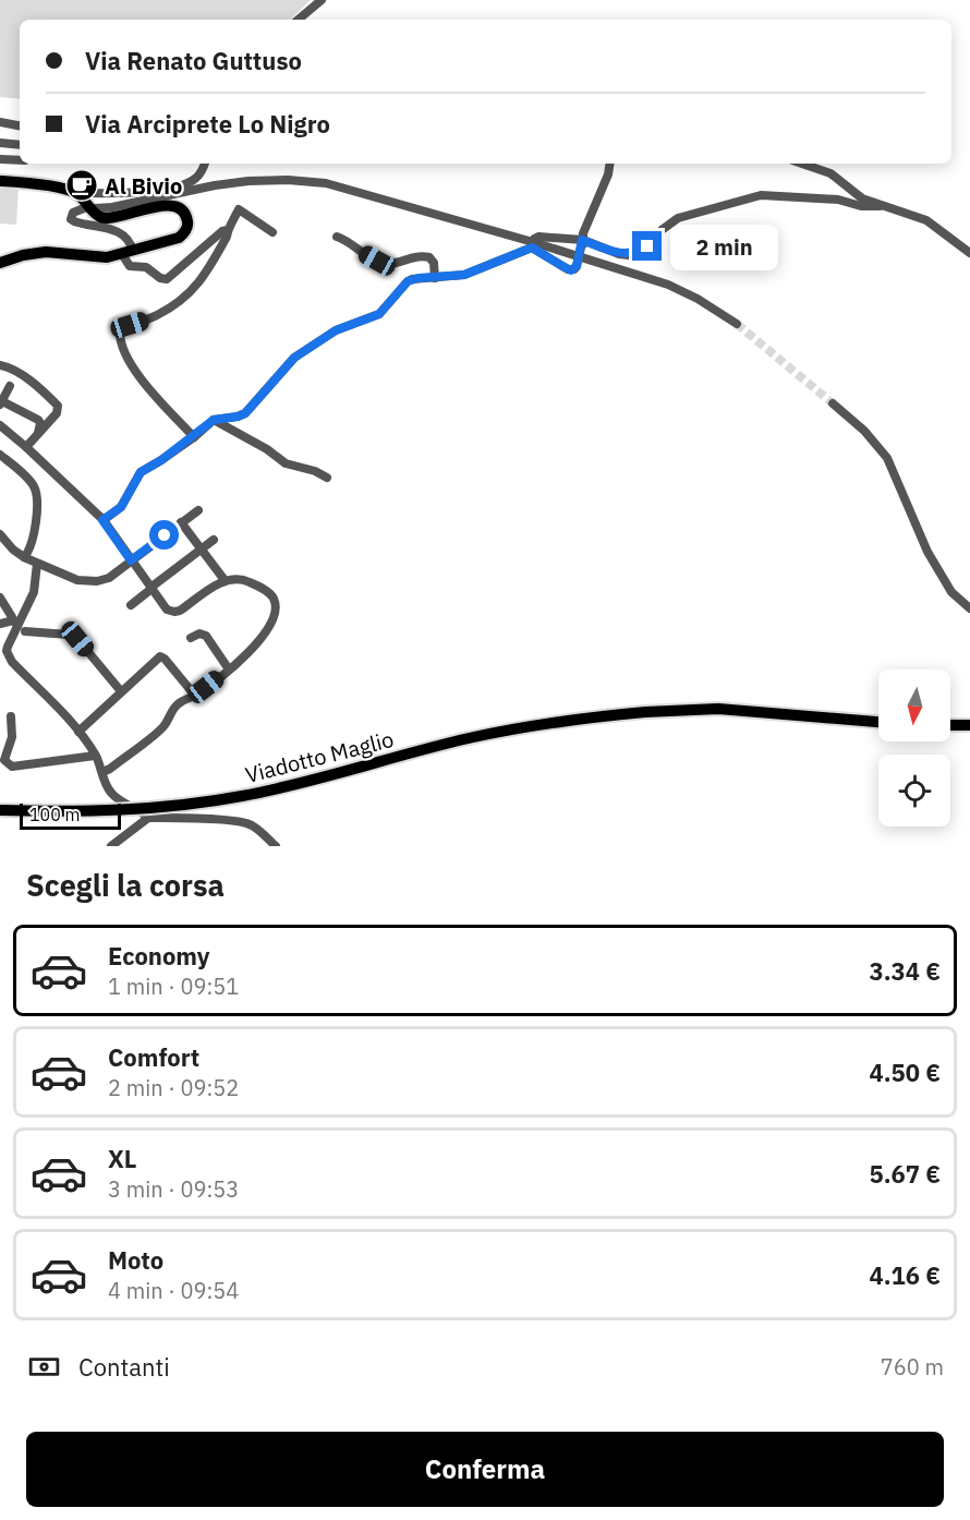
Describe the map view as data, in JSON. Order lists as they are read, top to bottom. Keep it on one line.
{"streets":{"main road":["Viadotto Maglio"]},"places":{"cafe":["Al Bivio"]},"scale_bar":"100 m","north":"bottom","page":{"banner":["Via Renato Guttuso","Via Arciprete Lo Nigro"],"bubble":"2 min","scale":"100 m","heading":"Scegli la corsa","list":[{"name":"Economy","note":"1 min · 09:51","value":"3.34 €"},{"name":"Comfort","note":"2 min · 09:52","value":"4.50 €"},{"name":"XL","note":"3 min · 09:53","value":"5.67 €"},{"name":"Moto","note":"4 min · 09:54","value":"4.16 €"}],"pay":["Contanti","760 m"],"buttons":"Conferma"}}
